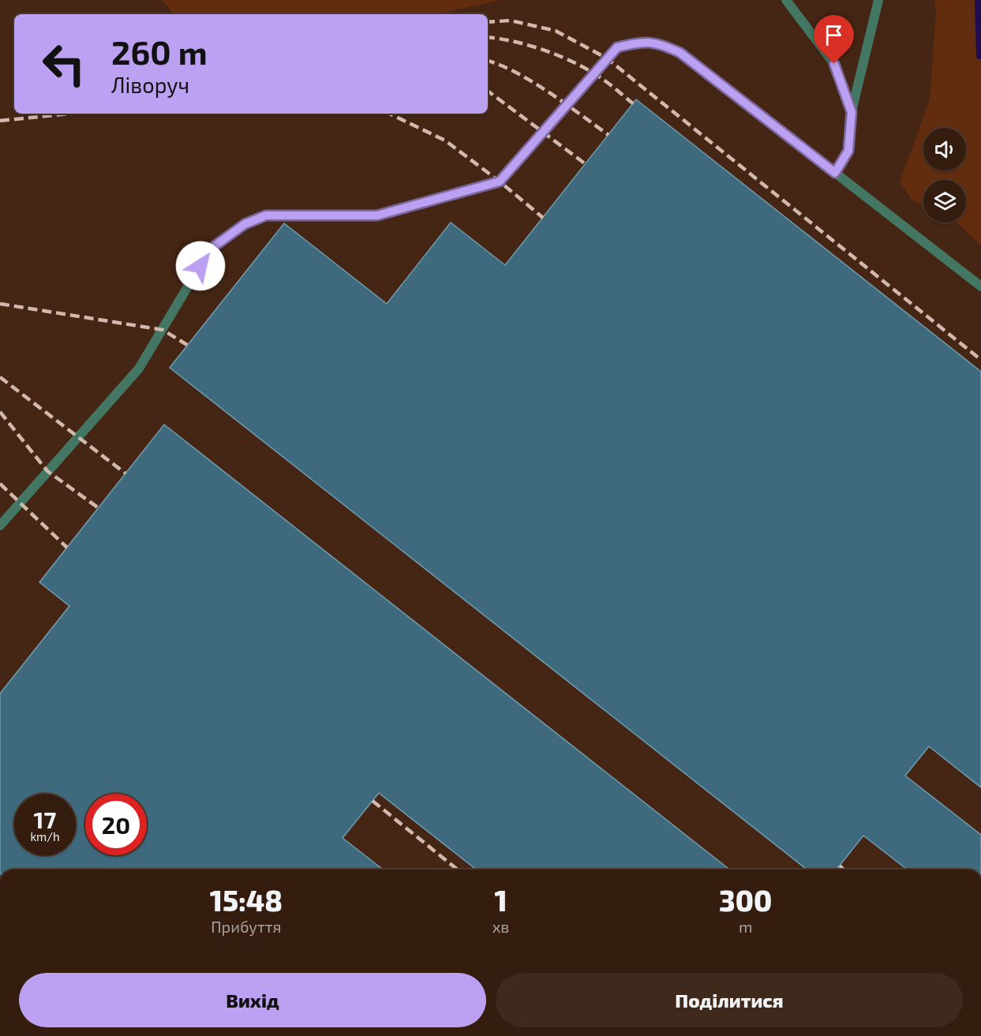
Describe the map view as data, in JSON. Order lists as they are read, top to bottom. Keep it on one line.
{"page":{"turn":["260 m","Ліворуч"],"speed":"17 km/h","limit":"20","eta":["15:48","Прибуття","1","хв","300","m"],"buttons":["Вихід","Поділитися"]}}
